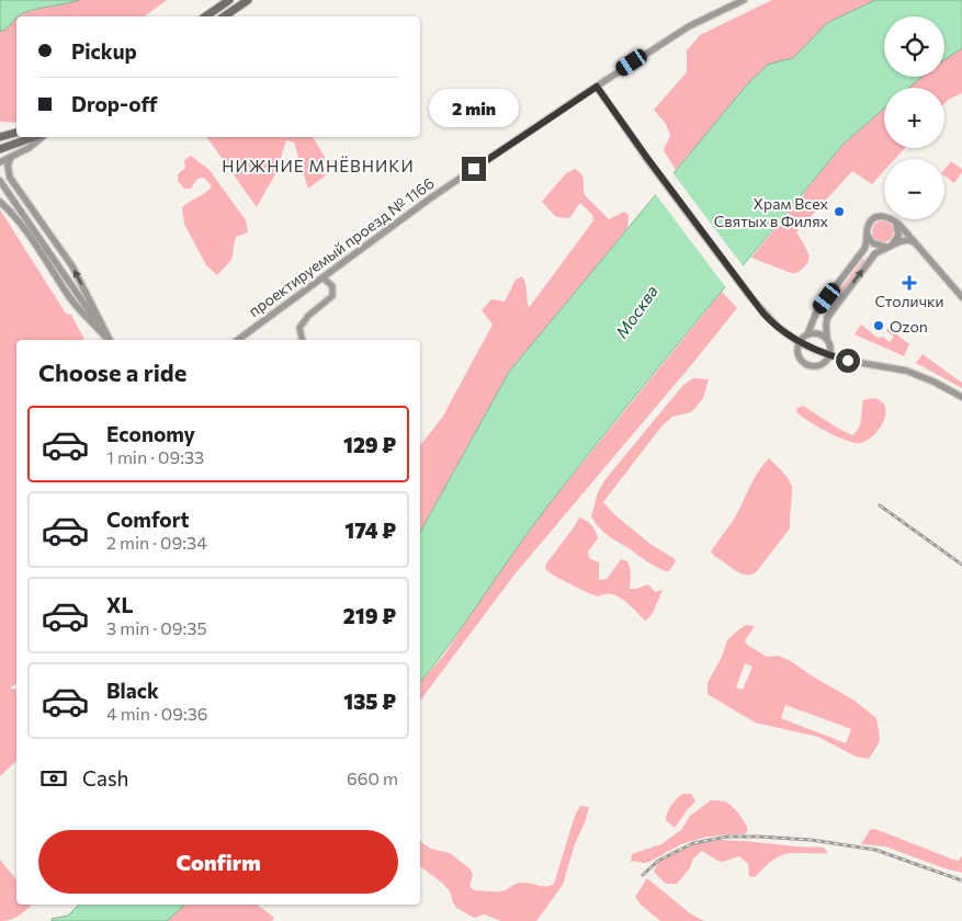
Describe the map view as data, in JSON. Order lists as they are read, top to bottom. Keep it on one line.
{"streets":{"street":["проектируемый проезд № 1166"]},"districts":["НИЖНИЕ МНЁВНИКИ"],"water":["Москва"],"places":{"other":["Храм Всех Святых в Филях","Ozon"],"health":["Столички"]},"page":{"map_buttons":["+","−"],"banner":["Pickup","Drop-off"],"bubble":"2 min","heading":"Choose a ride","list":[{"name":"Economy","note":"1 min · 09:33","value":"129 ₽"},{"name":"Comfort","note":"2 min · 09:34","value":"174 ₽"},{"name":"XL","note":"3 min · 09:35","value":"219 ₽"},{"name":"Black","note":"4 min · 09:36","value":"135 ₽"}],"pay":["Cash","660 m"],"buttons":"Confirm"}}
